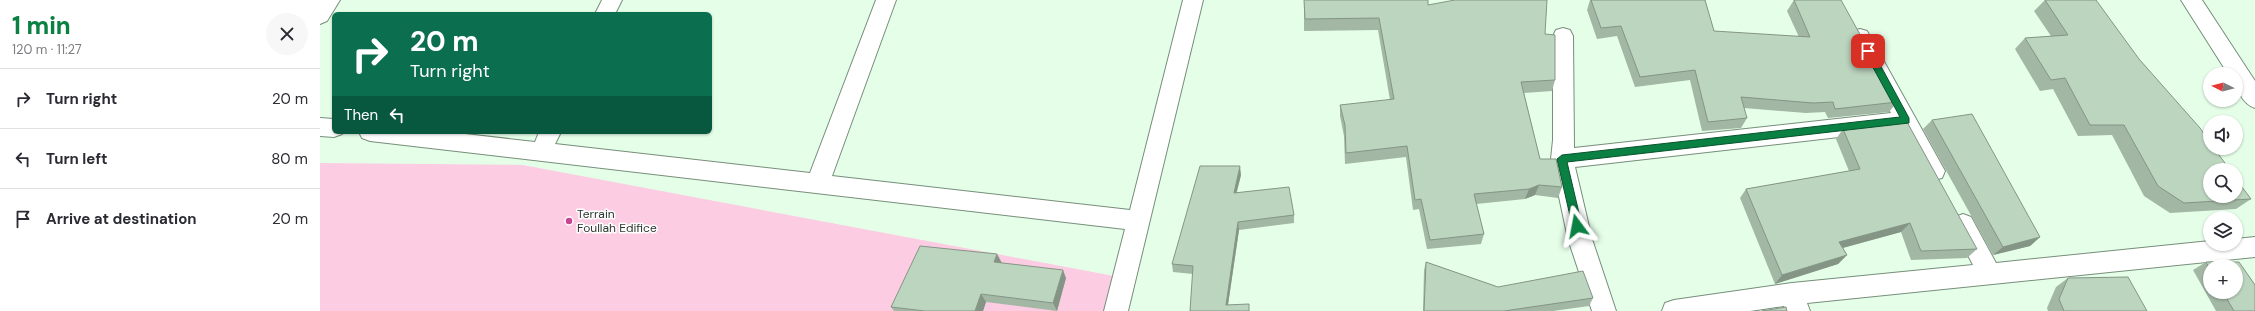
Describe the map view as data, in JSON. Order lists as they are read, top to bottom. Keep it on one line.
{"places":["Terrain Foullah Edifice"],"north":"left","page":{"heading":["1 min","120 m · 11:27"],"turn":["20 m","Turn right"],"map_buttons":"+","list":[{"name":"Turn right","value":"20 m"},{"name":"Turn left","value":"80 m"},{"name":"Arrive at destination","value":"20 m"}],"then":"Then"}}
